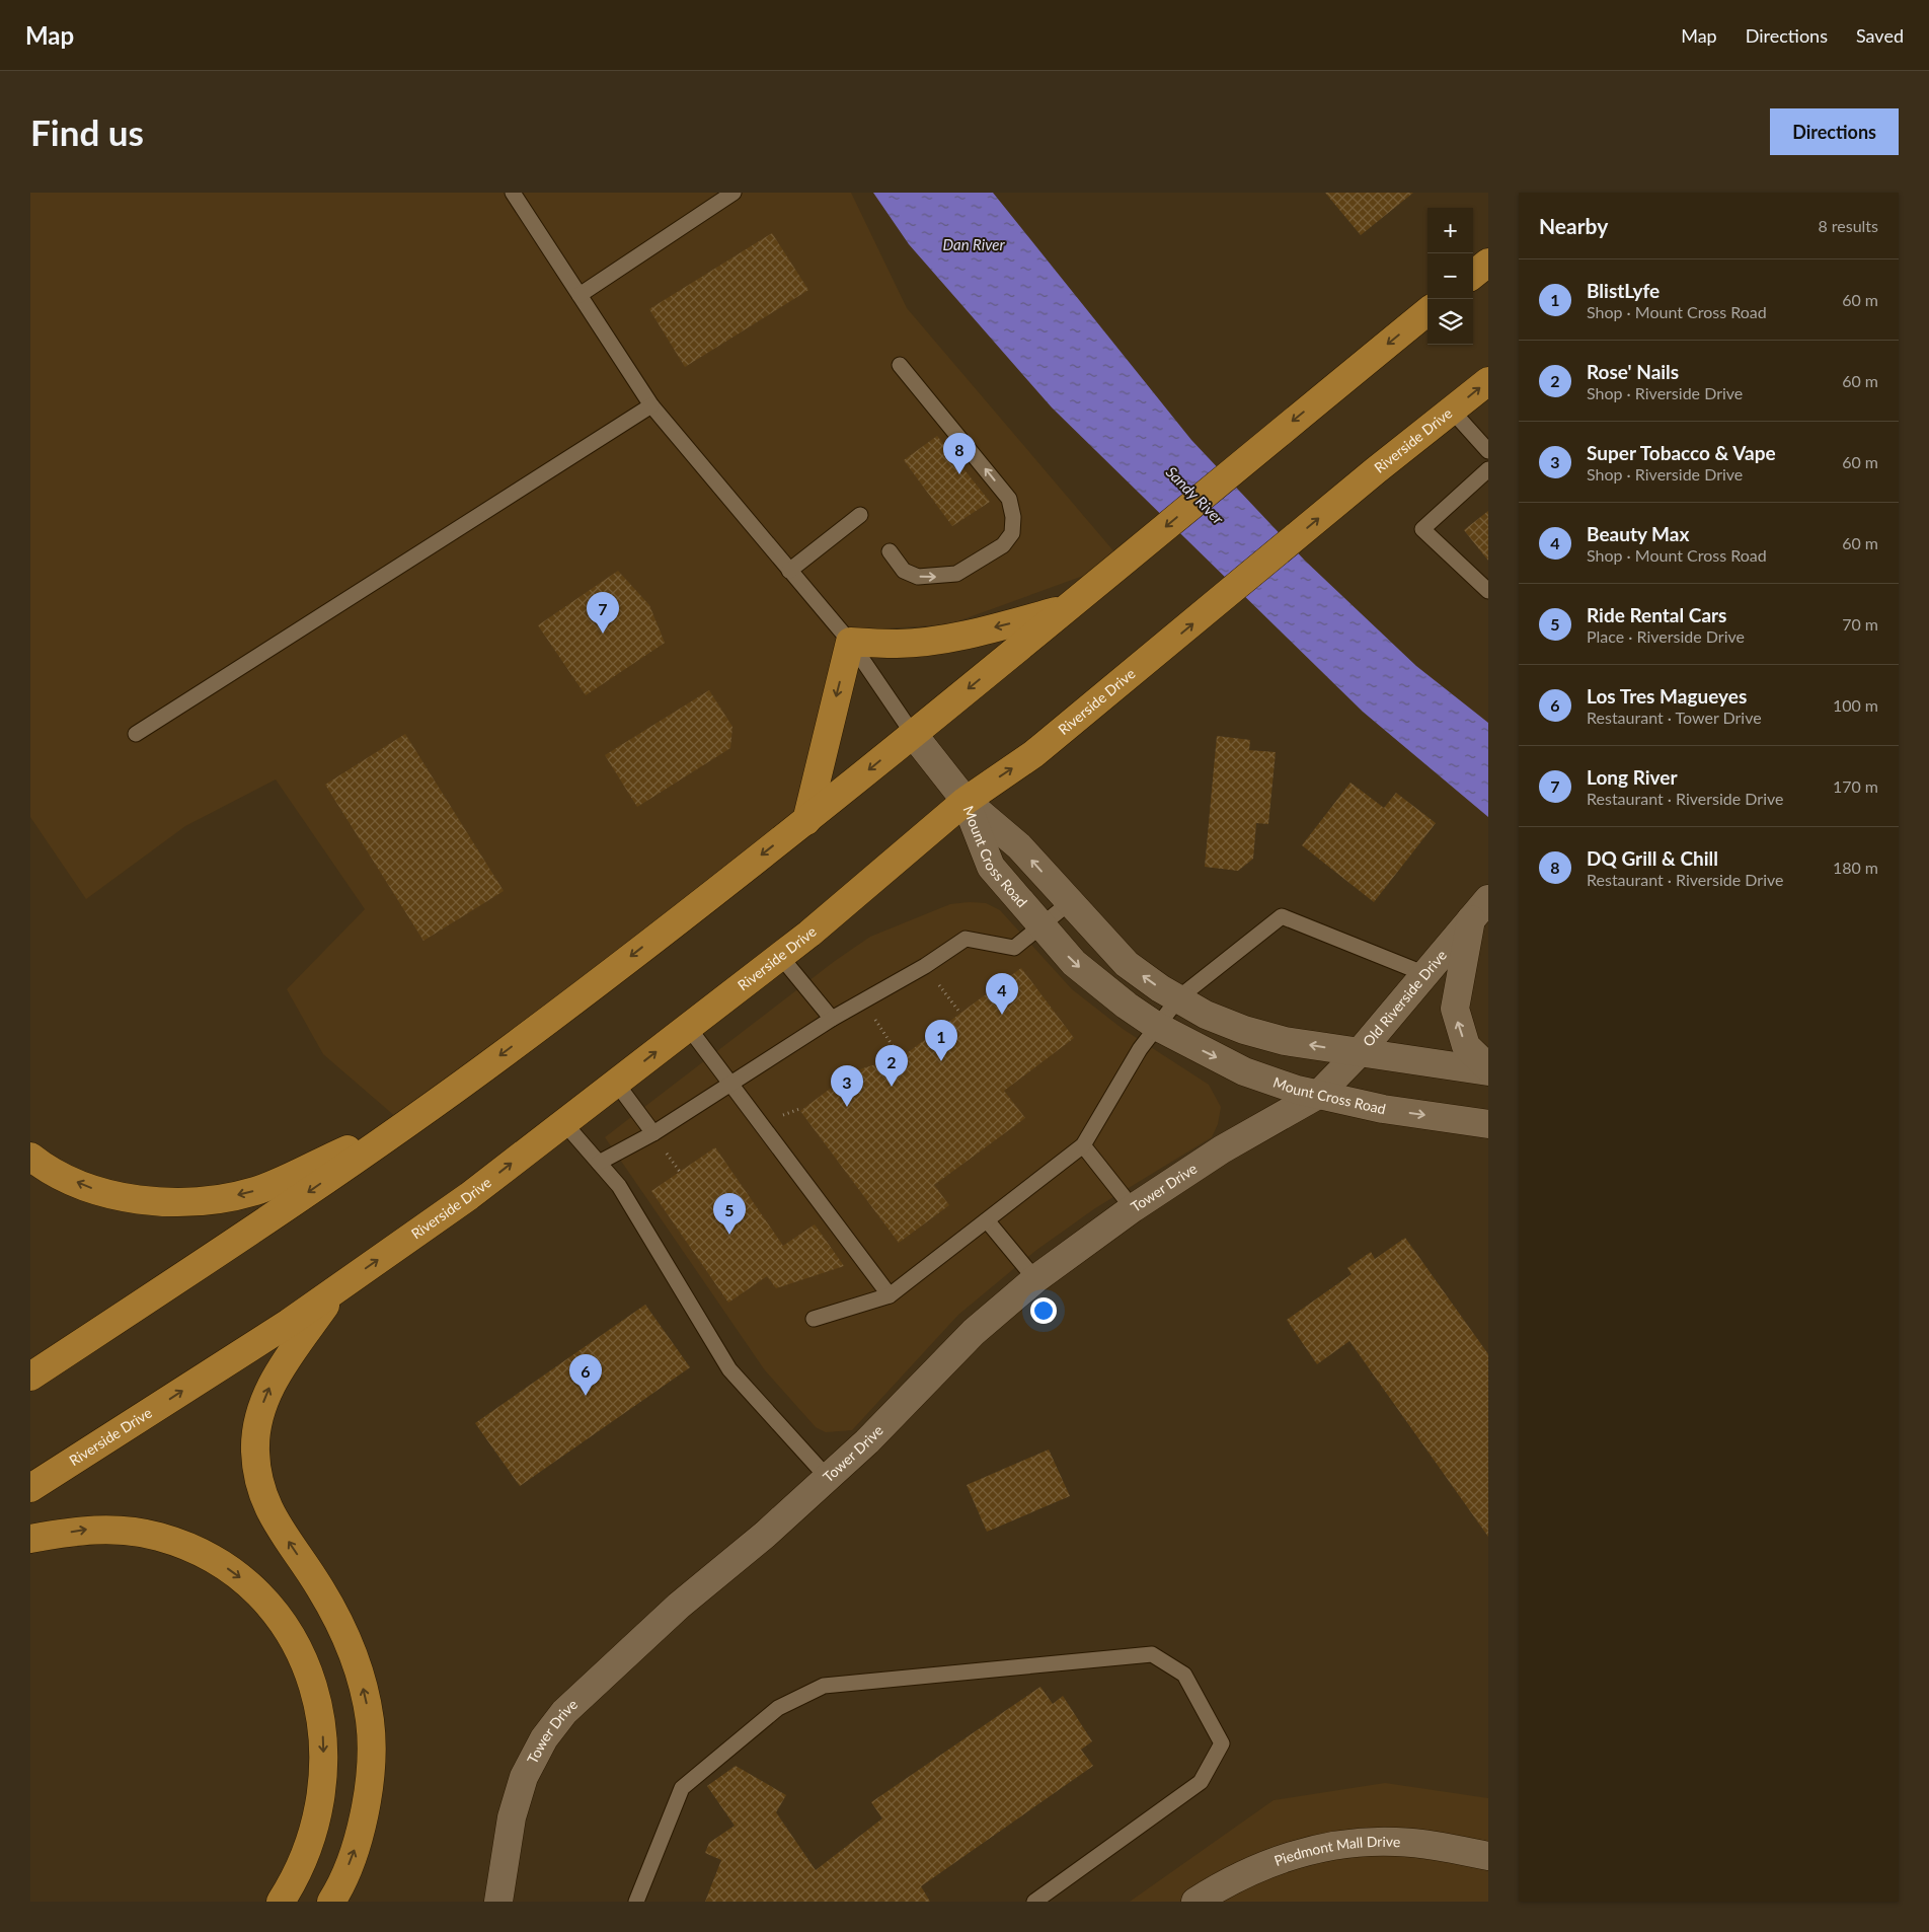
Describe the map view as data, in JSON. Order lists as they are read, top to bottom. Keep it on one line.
{"streets":{"main road":["Riverside Drive"],"street":["Mount Cross Road","Old Riverside Drive","Tower Drive","Piedmont Mall Drive"]},"crossings":[["Riverside Drive","Mount Cross Road"],["Mount Cross Road","Old Riverside Drive"],["Mount Cross Road","Tower Drive"],["Old Riverside Drive","Tower Drive"]],"water":["Dan River","Sandy River"],"page":{"header":"Map","nav":["Map","Directions","Saved"],"buttons":"Directions","title":"Find us","heading":["Nearby","8 results"],"map_buttons":["+","−"],"list":[{"mark":"1","name":"BlistLyfe","note":"Shop · Mount Cross Road","value":"60 m"},{"mark":"2","name":"Rose' Nails","note":"Shop · Riverside Drive","value":"60 m"},{"mark":"3","name":"Super Tobacco & Vape","note":"Shop · Riverside Drive","value":"60 m"},{"mark":"4","name":"Beauty Max","note":"Shop · Mount Cross Road","value":"60 m"},{"mark":"5","name":"Ride Rental Cars","note":"Place · Riverside Drive","value":"70 m"},{"mark":"6","name":"Los Tres Magueyes","note":"Restaurant · Tower Drive","value":"100 m"},{"mark":"7","name":"Long River","note":"Restaurant · Riverside Drive","value":"170 m"},{"mark":"8","name":"DQ Grill & Chill","note":"Restaurant · Riverside Drive","value":"180 m"}],"pins":["8","7","4","1","2","3","5","6"]}}
